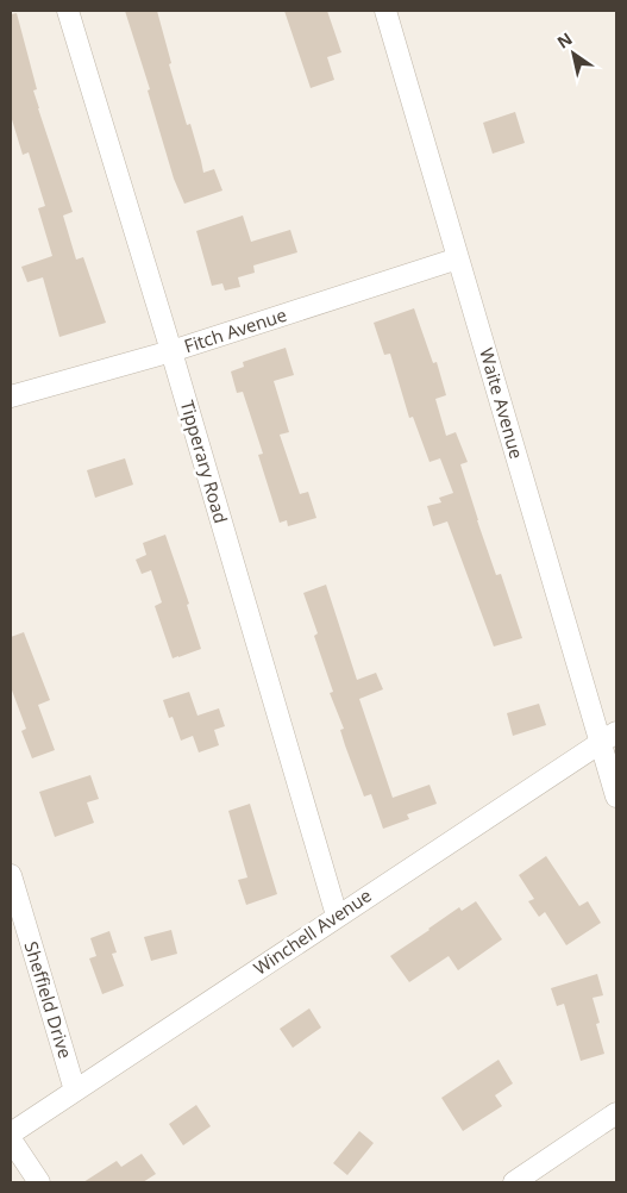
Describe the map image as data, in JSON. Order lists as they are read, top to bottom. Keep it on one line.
{"streets":{"street":["Fitch Avenue","Waite Avenue","Tipperary Road","Winchell Avenue","Sheffield Drive"]},"crossings":[["Fitch Avenue","Waite Avenue"],["Fitch Avenue","Tipperary Road"],["Waite Avenue","Winchell Avenue"],["Tipperary Road","Winchell Avenue"],["Winchell Avenue","Sheffield Drive"]],"north":"top left"}
